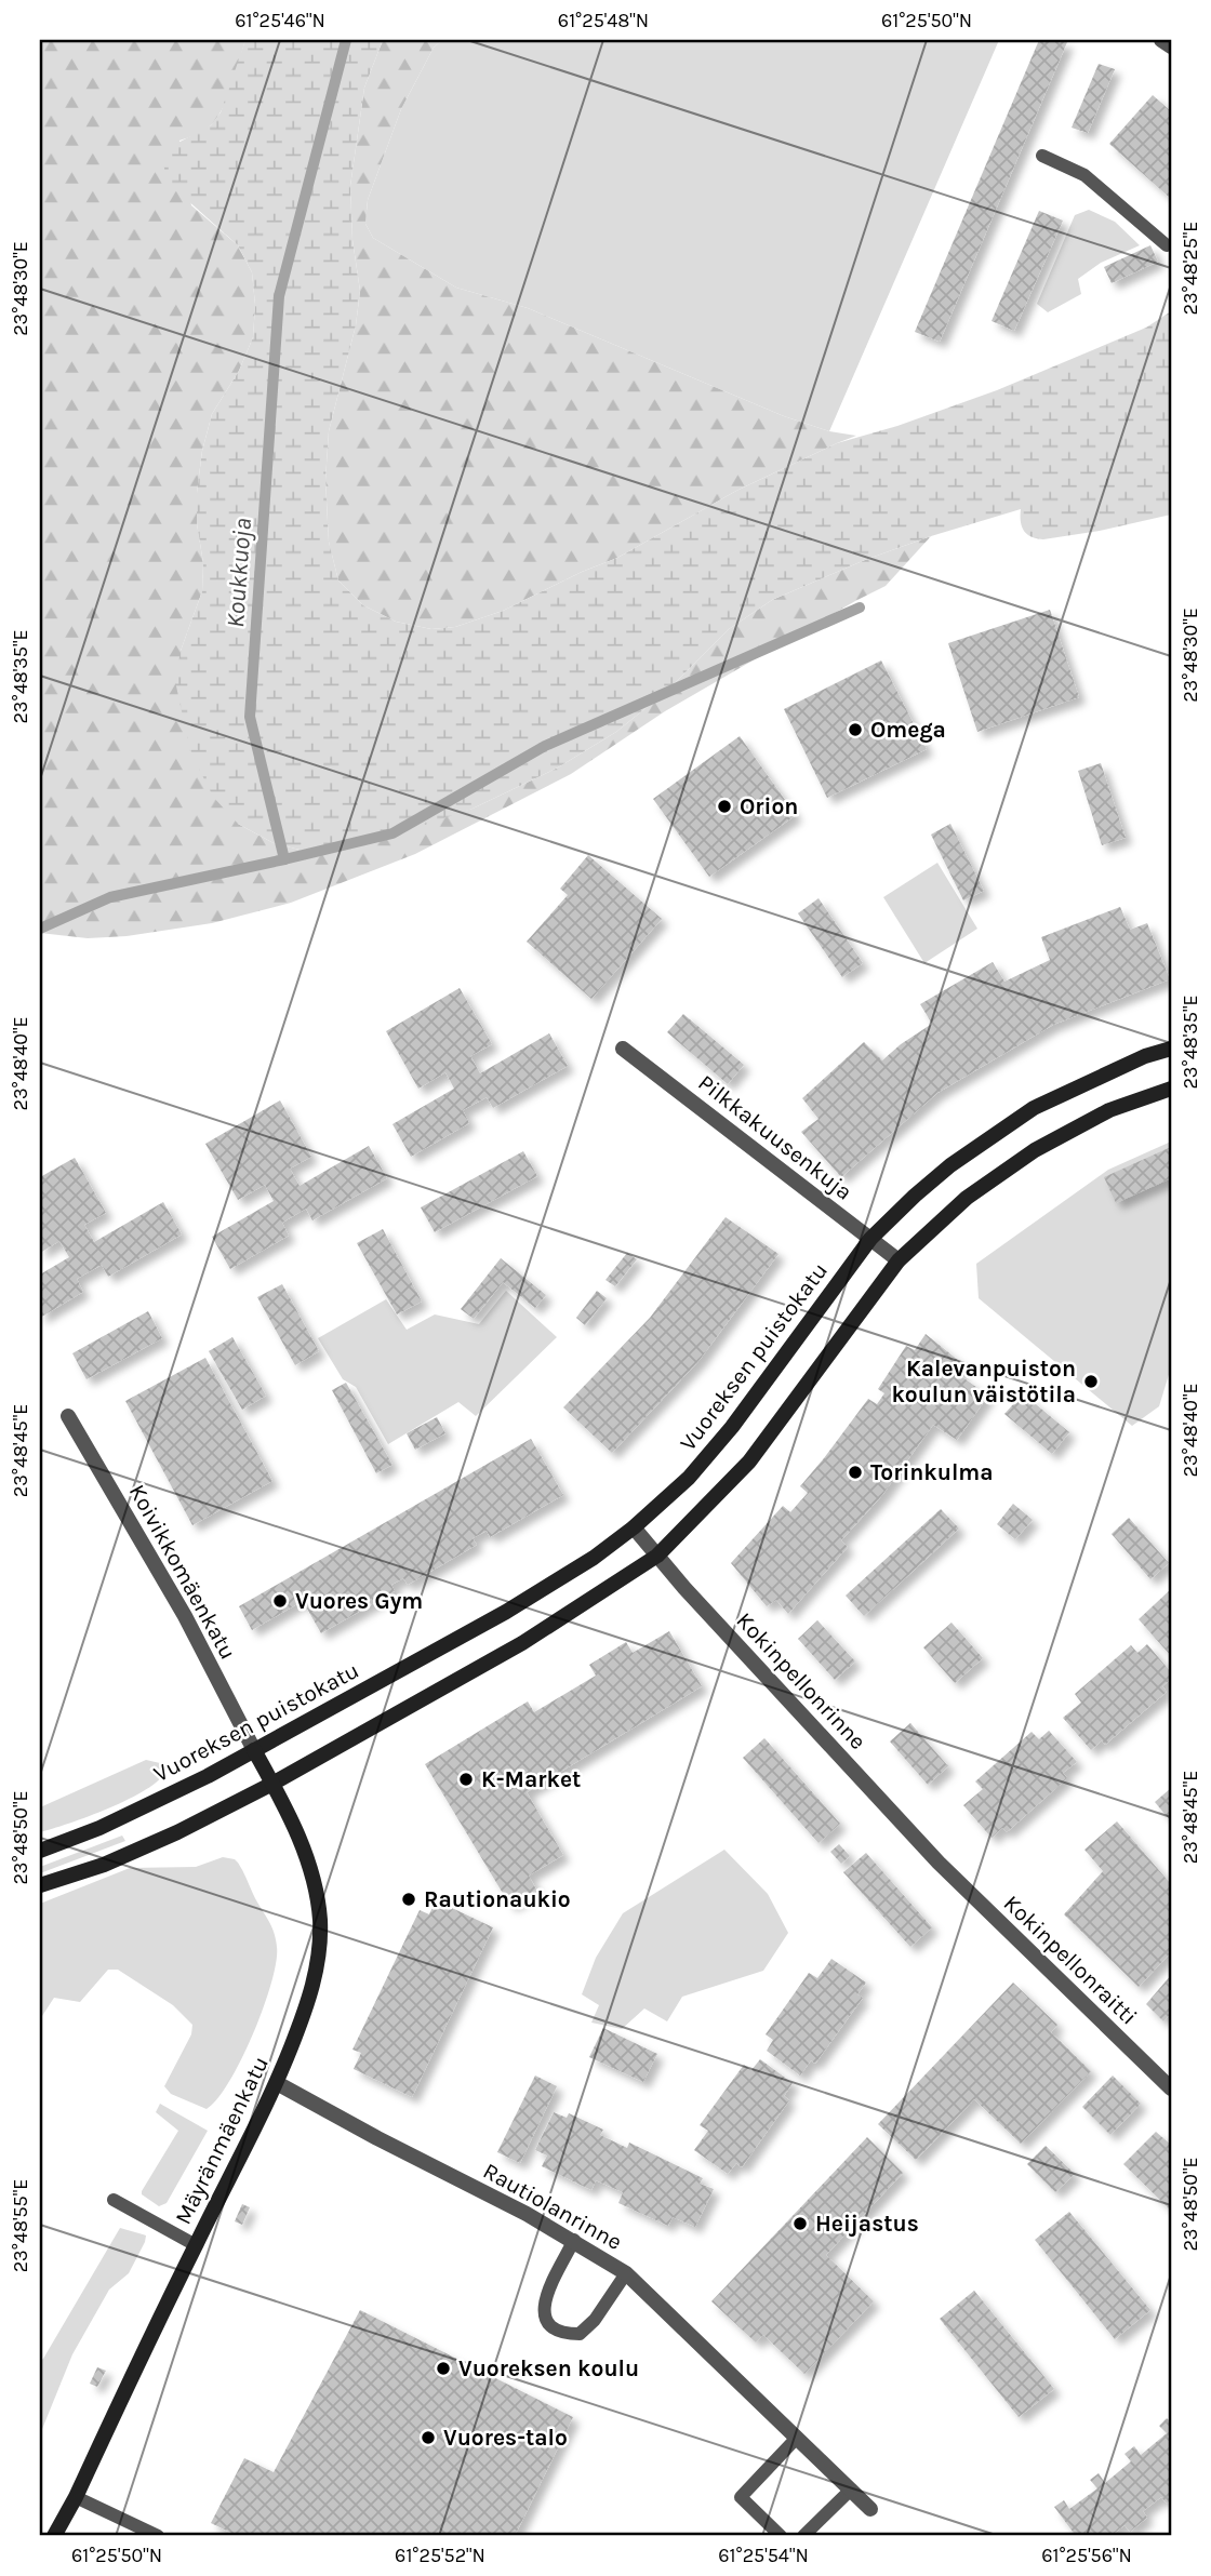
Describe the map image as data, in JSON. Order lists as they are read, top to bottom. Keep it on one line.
{"streets":{"main road":["Vuoreksen puistokatu","Mäyränmäenkatu"],"street":["Pilkkakuusenkuja","Koivikkomäenkatu","Kokinpellonrinne","Kokinpellonraitti","Rautiolanrinne"]},"crossings":[["Pilkkakuusenkuja","Vuoreksen puistokatu"],["Vuoreksen puistokatu","Koivikkomäenkatu"],["Vuoreksen puistokatu","Kokinpellonrinne"],["Vuoreksen puistokatu","Mäyränmäenkatu"],["Koivikkomäenkatu","Mäyränmäenkatu"],["Kokinpellonrinne","Kokinpellonraitti"],["Mäyränmäenkatu","Rautiolanrinne"]],"water":["Koukkuoja"],"places":["Omega","Orion","Kalevanpuiston koulun väistötila","Torinkulma","Vuores Gym","K-Market","Rautionaukio","Heijastus","Vuoreksen koulu","Vuores-talo"],"coordinates":["61°25'46\"N","61°25'48\"N","61°25'50\"N","23°48'25\"E","23°48'30\"E","23°48'35\"E","23°48'40\"E","23°48'45\"E","23°48'50\"E","23°48'55\"E","61°25'52\"N","61°25'54\"N","61°25'56\"N"]}
